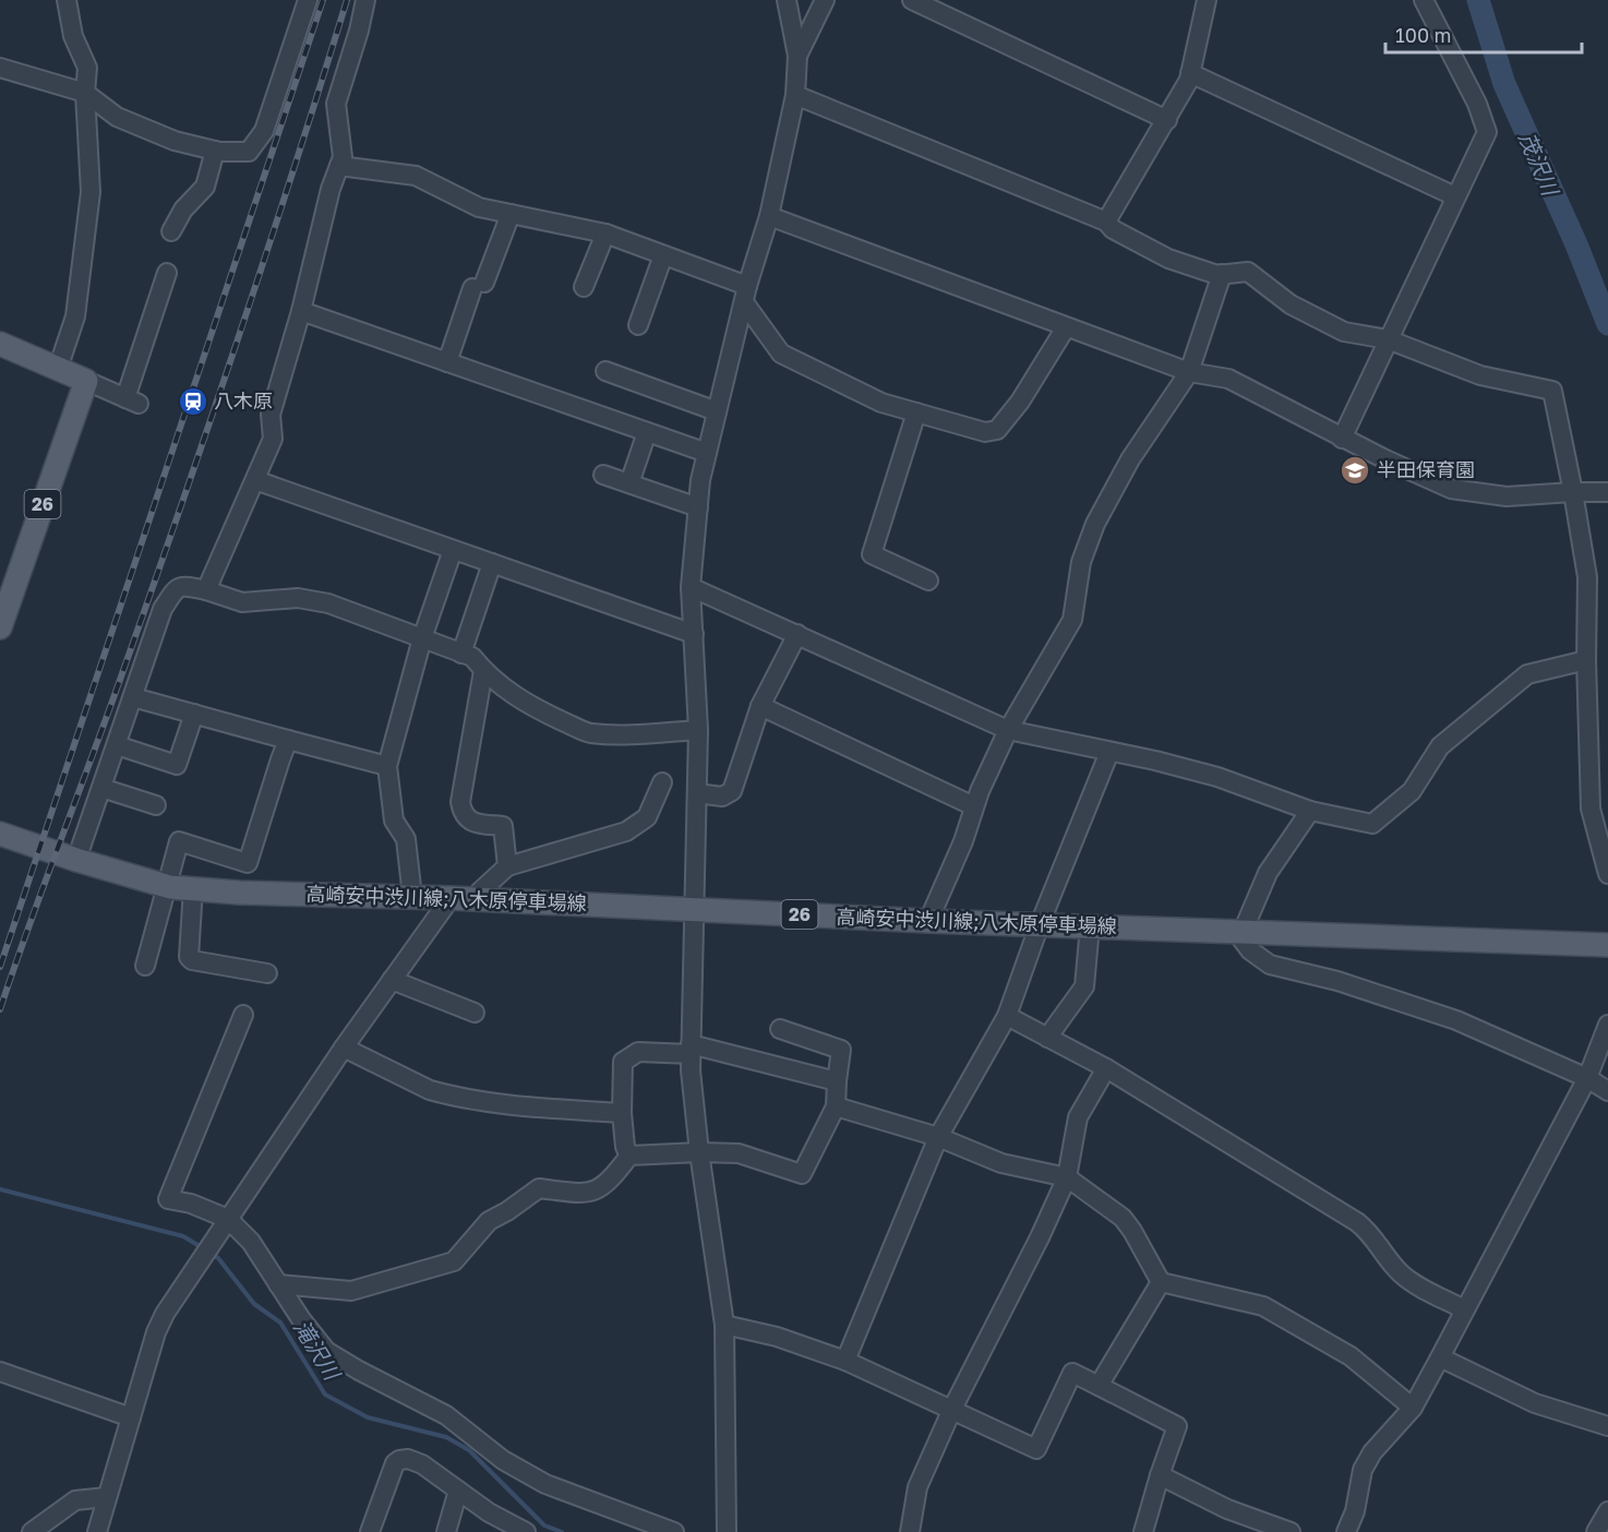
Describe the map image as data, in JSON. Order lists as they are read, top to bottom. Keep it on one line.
{"streets":{"main road":["26","高崎安中渋川線;八木原停車場線"]},"water":["茂沢川","滝沢川"],"places":{"station":["八木原"],"school or university":["半田保育園"]},"scale_bar":"100 m"}
